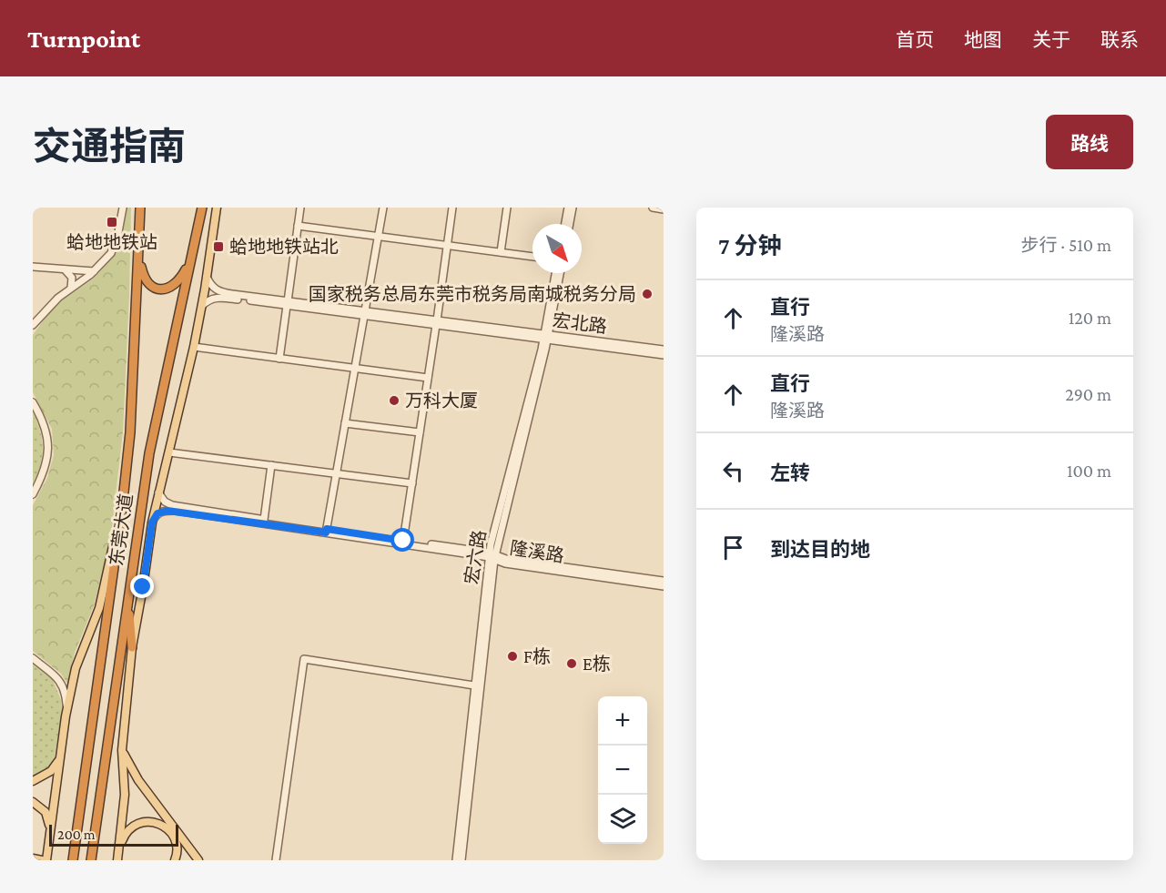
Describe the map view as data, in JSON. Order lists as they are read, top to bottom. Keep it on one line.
{"streets":{"highway":["东莞大道"],"street":["宏北路","隆溪路","宏六路"]},"crossings":[["宏北路","宏六路"],["隆溪路","宏六路"]],"places":{"transit":["蛤地地铁站","蛤地地铁站北"],"other":["国家税务总局东莞市税务局南城税务分局","万科大厦","F栋","E栋"]},"scale_bar":"200 m","north":"bottom right","page":{"header":"Turnpoint","nav":["首页","地图","关于","联系"],"title":"交通指南","buttons":"路线","heading":["7 分钟","步行 · 510 m"],"list":[["直行","隆溪路","120 m"],["直行","隆溪路","290 m"],["左转","100 m"],"到达目的地"],"map_buttons":["+","−"],"scale":"200 m"}}
